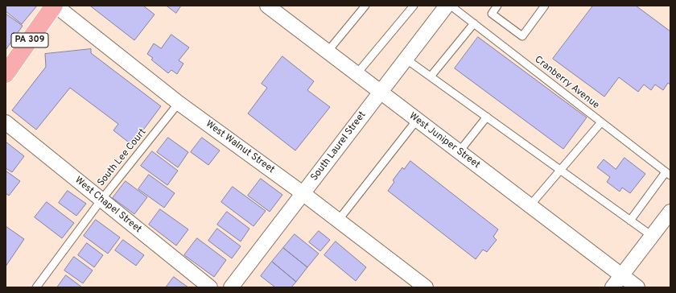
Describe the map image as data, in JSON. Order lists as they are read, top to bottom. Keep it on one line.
{"streets":{"highway":["PA 309"],"street":["West Juniper Street","South Laurel Street","West Walnut Street","West Chapel Street"],"lane":["Cranberry Avenue","South Lee Court"]},"crossings":[["PA 309","West Walnut Street"],["West Juniper Street","South Laurel Street"],["South Laurel Street","West Walnut Street"],["West Walnut Street","South Lee Court"],["South Lee Court","West Chapel Street"]]}
